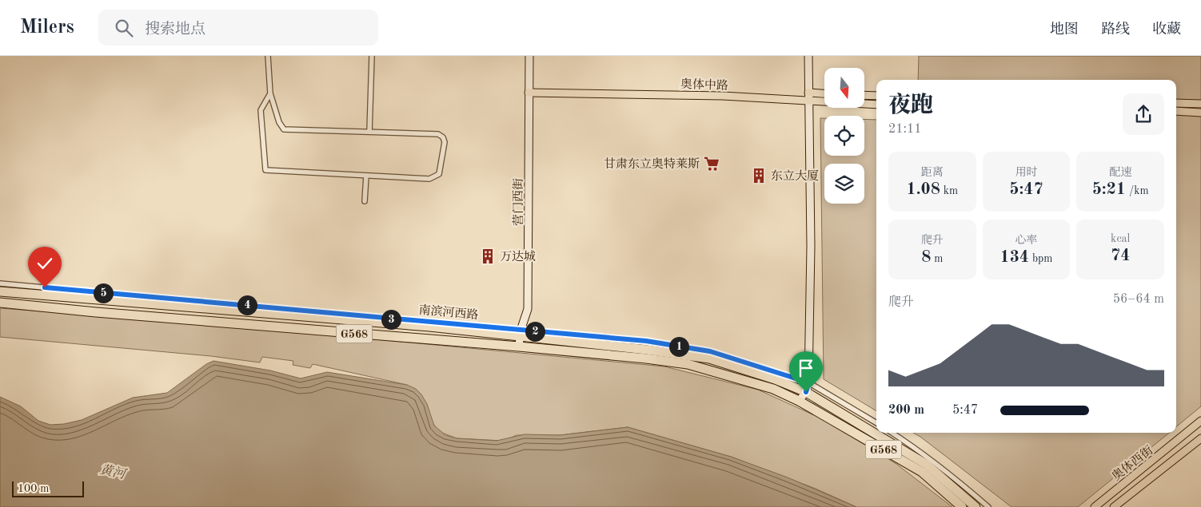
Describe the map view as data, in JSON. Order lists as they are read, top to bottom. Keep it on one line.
{"streets":{"highway":["南滨河西路","G568"],"main road":["奥体中路","营门西街","奥体西街"]},"crossings":[["奥体中路","营门西街"],["营门西街","南滨河西路"]],"water":["黄河"],"places":{"supermarket":["甘肃东立奥特莱斯"],"building":["东立大厦","万达城"]},"scale_bar":"100 m","north":"bottom","page":{"header":"Milers","search":"搜索地点","nav":["地图","路线","收藏"],"heading":["夜跑","21:11"],"stats":[["距离","1.08 km"],["用时","5:47"],["配速","5:21 /km"],["爬升","8 m"],["心率","134 bpm"],["kcal","74"]],"pins":["5","4","3","2","1"],"chart":["爬升","56–64 m"],"list":[{"name":"200 m","note":"5:47"}],"scale":"100 m"}}
